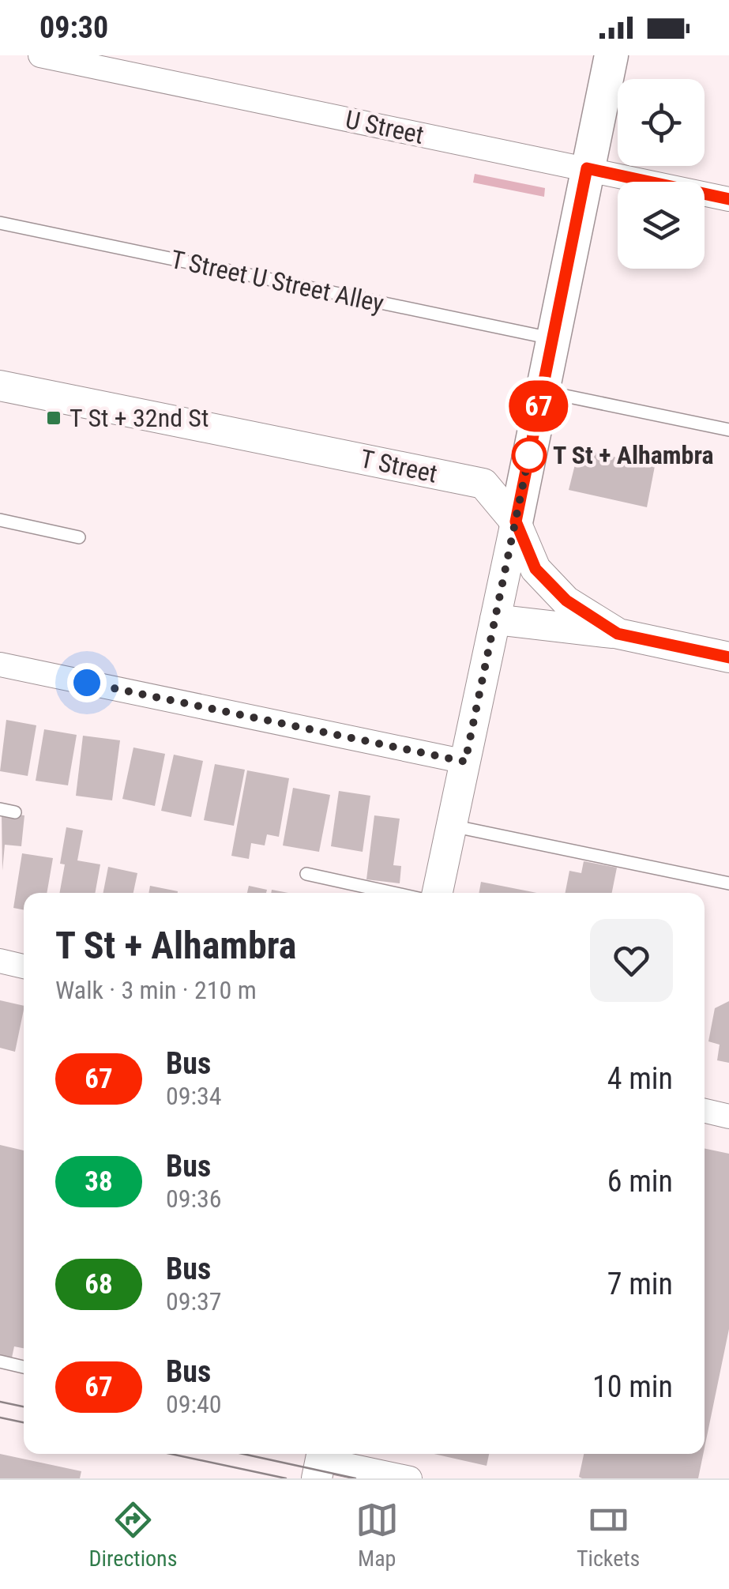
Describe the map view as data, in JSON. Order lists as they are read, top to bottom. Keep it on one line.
{"streets":{"street":["U Street","T Street"],"lane":["T Street U Street Alley"]},"places":{"transit":["T St + 32nd St"],"other":["T St + Alhambra"]},"lines":["bus line 67"],"page":{"status":"09:30","on_map":"67","heading":["T St + Alhambra","Walk · 3 min · 210 m"],"list":[{"mark":"67","name":"Bus","note":"09:34","value":"4 min"},{"mark":"38","name":"Bus","note":"09:36","value":"6 min"},{"mark":"68","name":"Bus","note":"09:37","value":"7 min"},{"mark":"67","name":"Bus","note":"09:40","value":"10 min"}],"tabs":["Directions","Map","Tickets"]}}
